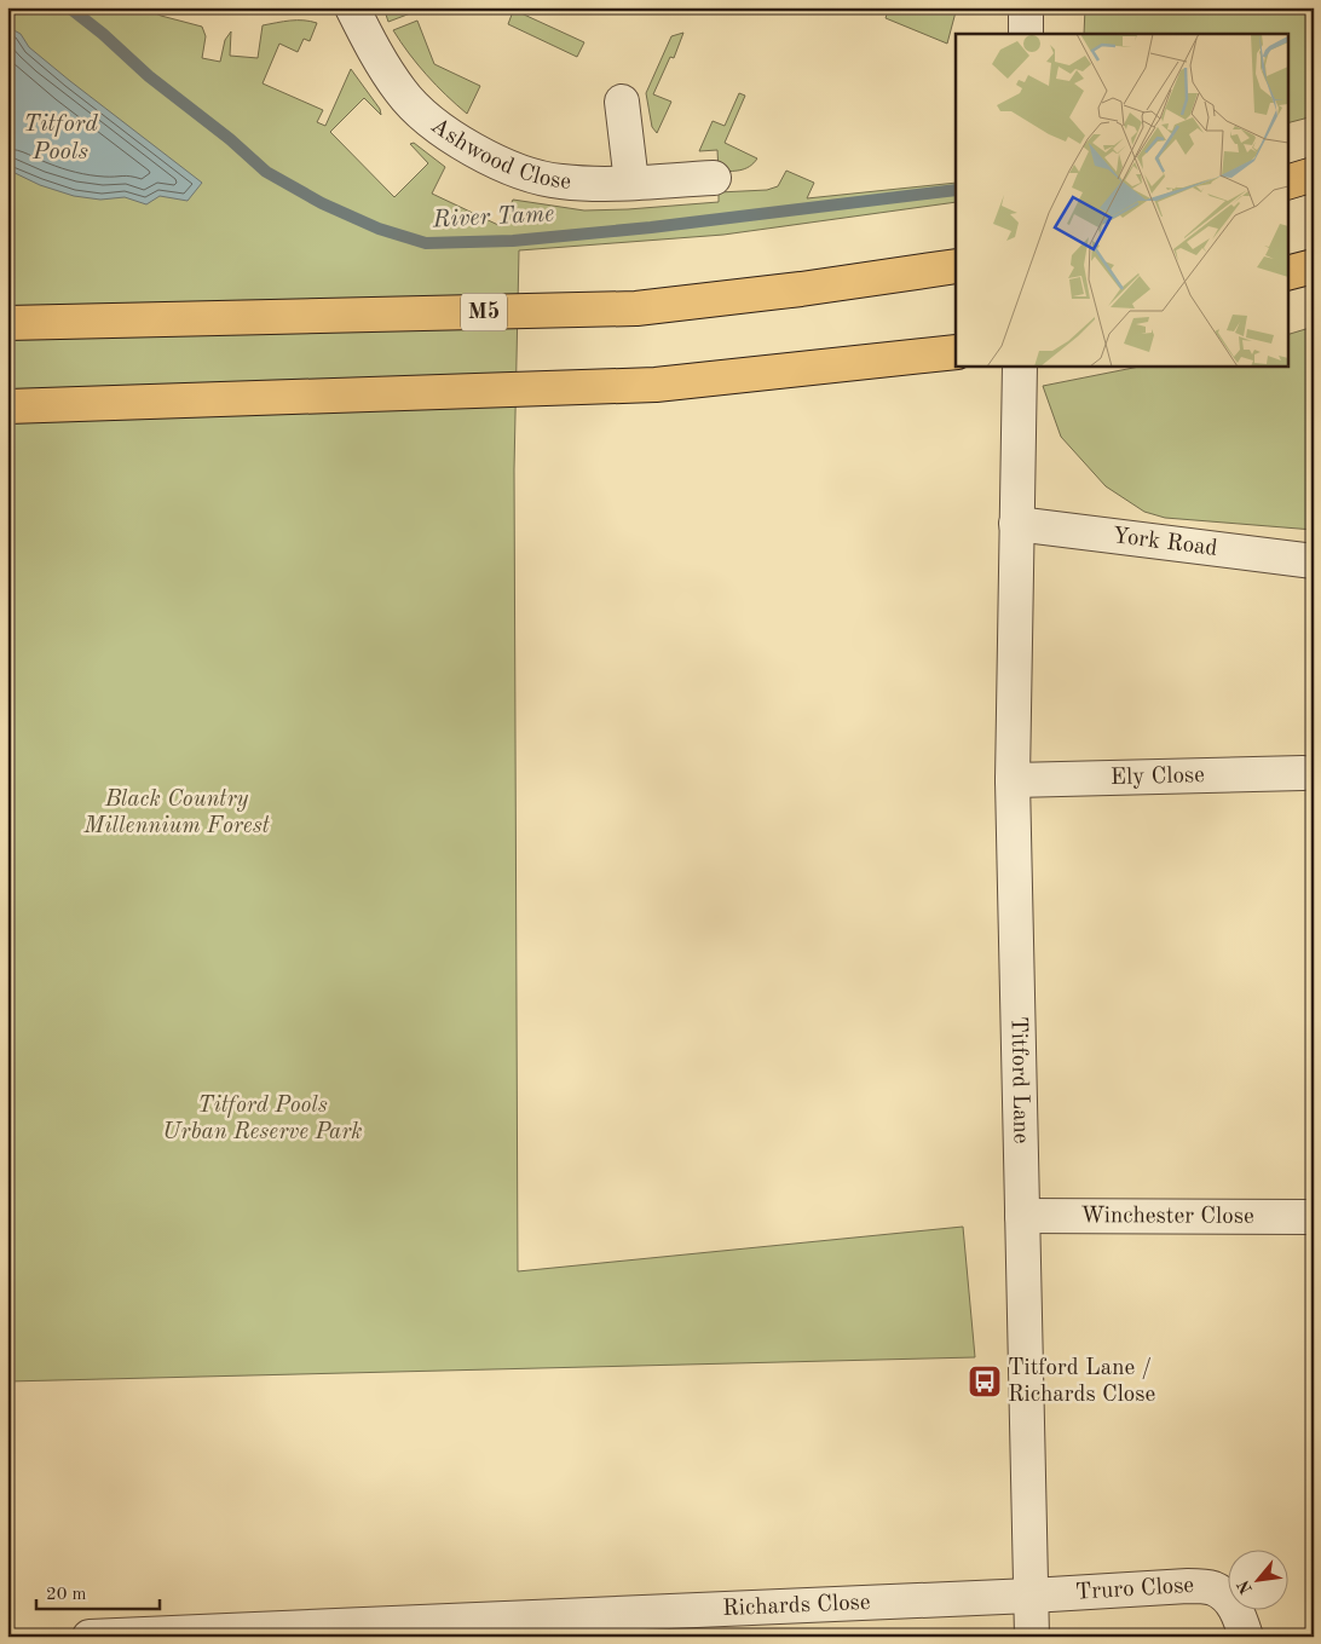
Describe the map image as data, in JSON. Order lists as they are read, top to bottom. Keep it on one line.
{"streets":{"highway":["M5"],"street":["Ashwood Close","York Road","Ely Close","Titford Lane","Winchester Close","Truro Close","Richards Close"]},"crossings":[["York Road","Titford Lane"],["Ely Close","Titford Lane"],["Titford Lane","Winchester Close"],["Titford Lane","Truro Close"],["Titford Lane","Richards Close"],["Truro Close","Richards Close"]],"water":["Titford Pools","River Tame"],"parks":["Black Country Millennium Forest","Titford Pools Urban Reserve Park"],"places":{"bus stop":["Titford Lane / Richards Close"]},"scale_bar":"20 m","north":"bottom left"}
